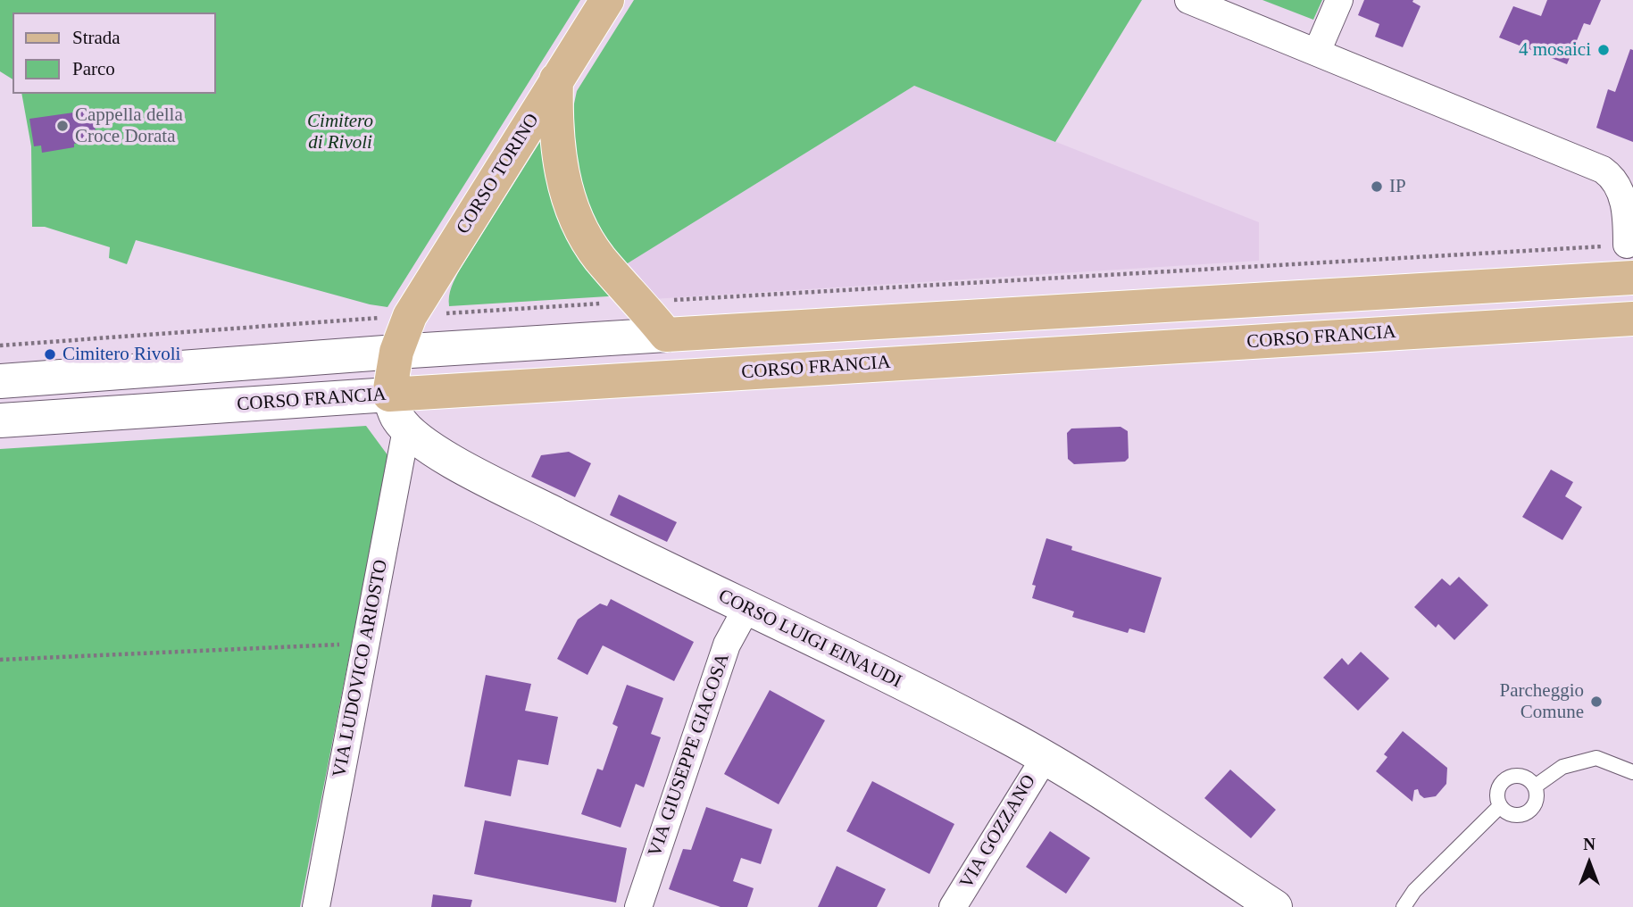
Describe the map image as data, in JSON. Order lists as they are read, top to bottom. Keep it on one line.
{"streets":{"main road":["CORSO TORINO","CORSO FRANCIA","CORSO LUIGI EINAUDI"],"street":["VIA LUDOVICO ARIOSTO","VIA GIUSEPPE GIACOSA","VIA GOZZANO"]},"crossings":[["CORSO FRANCIA","CORSO LUIGI EINAUDI"],["CORSO LUIGI EINAUDI","VIA LUDOVICO ARIOSTO"],["CORSO LUIGI EINAUDI","VIA GIUSEPPE GIACOSA"],["CORSO LUIGI EINAUDI","VIA GOZZANO"]],"parks":["Cimitero di Rivoli"],"places":["4 mosaici","Cappella della Croce Dorata","IP","Cimitero Rivoli","Parcheggio Comune"],"legend":["Strada","Parco"],"north":"top"}
